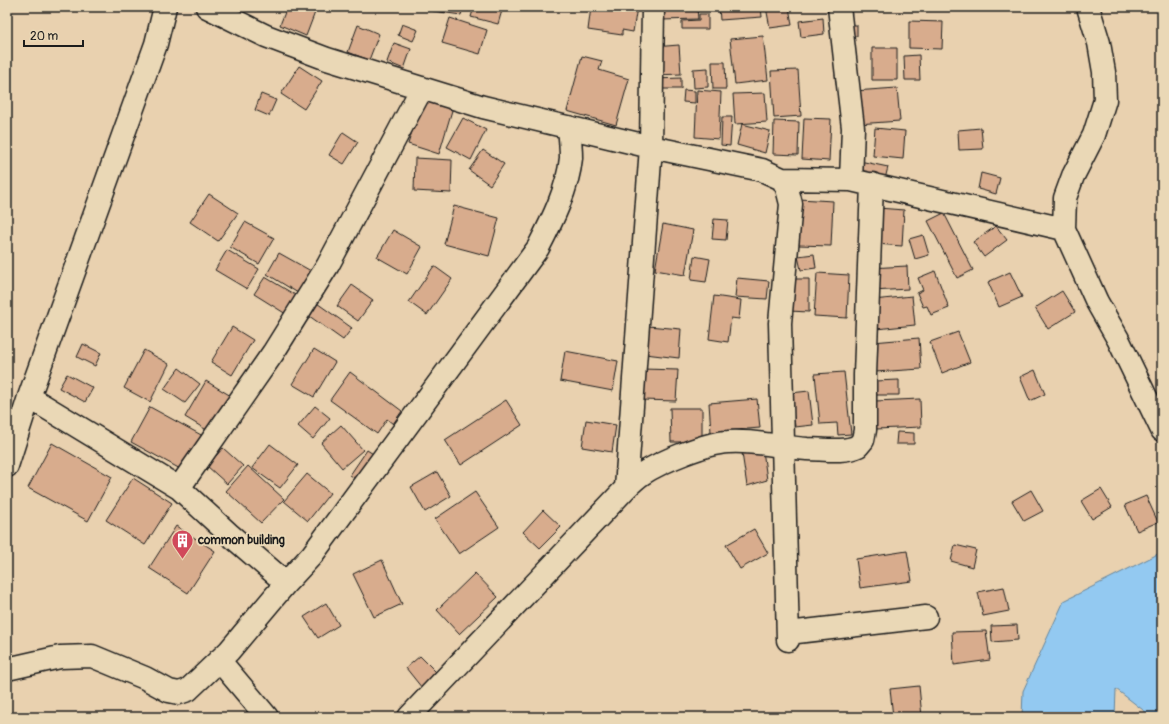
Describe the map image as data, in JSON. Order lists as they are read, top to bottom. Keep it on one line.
{"places":{"building":["common building"]},"scale_bar":"20 m"}
